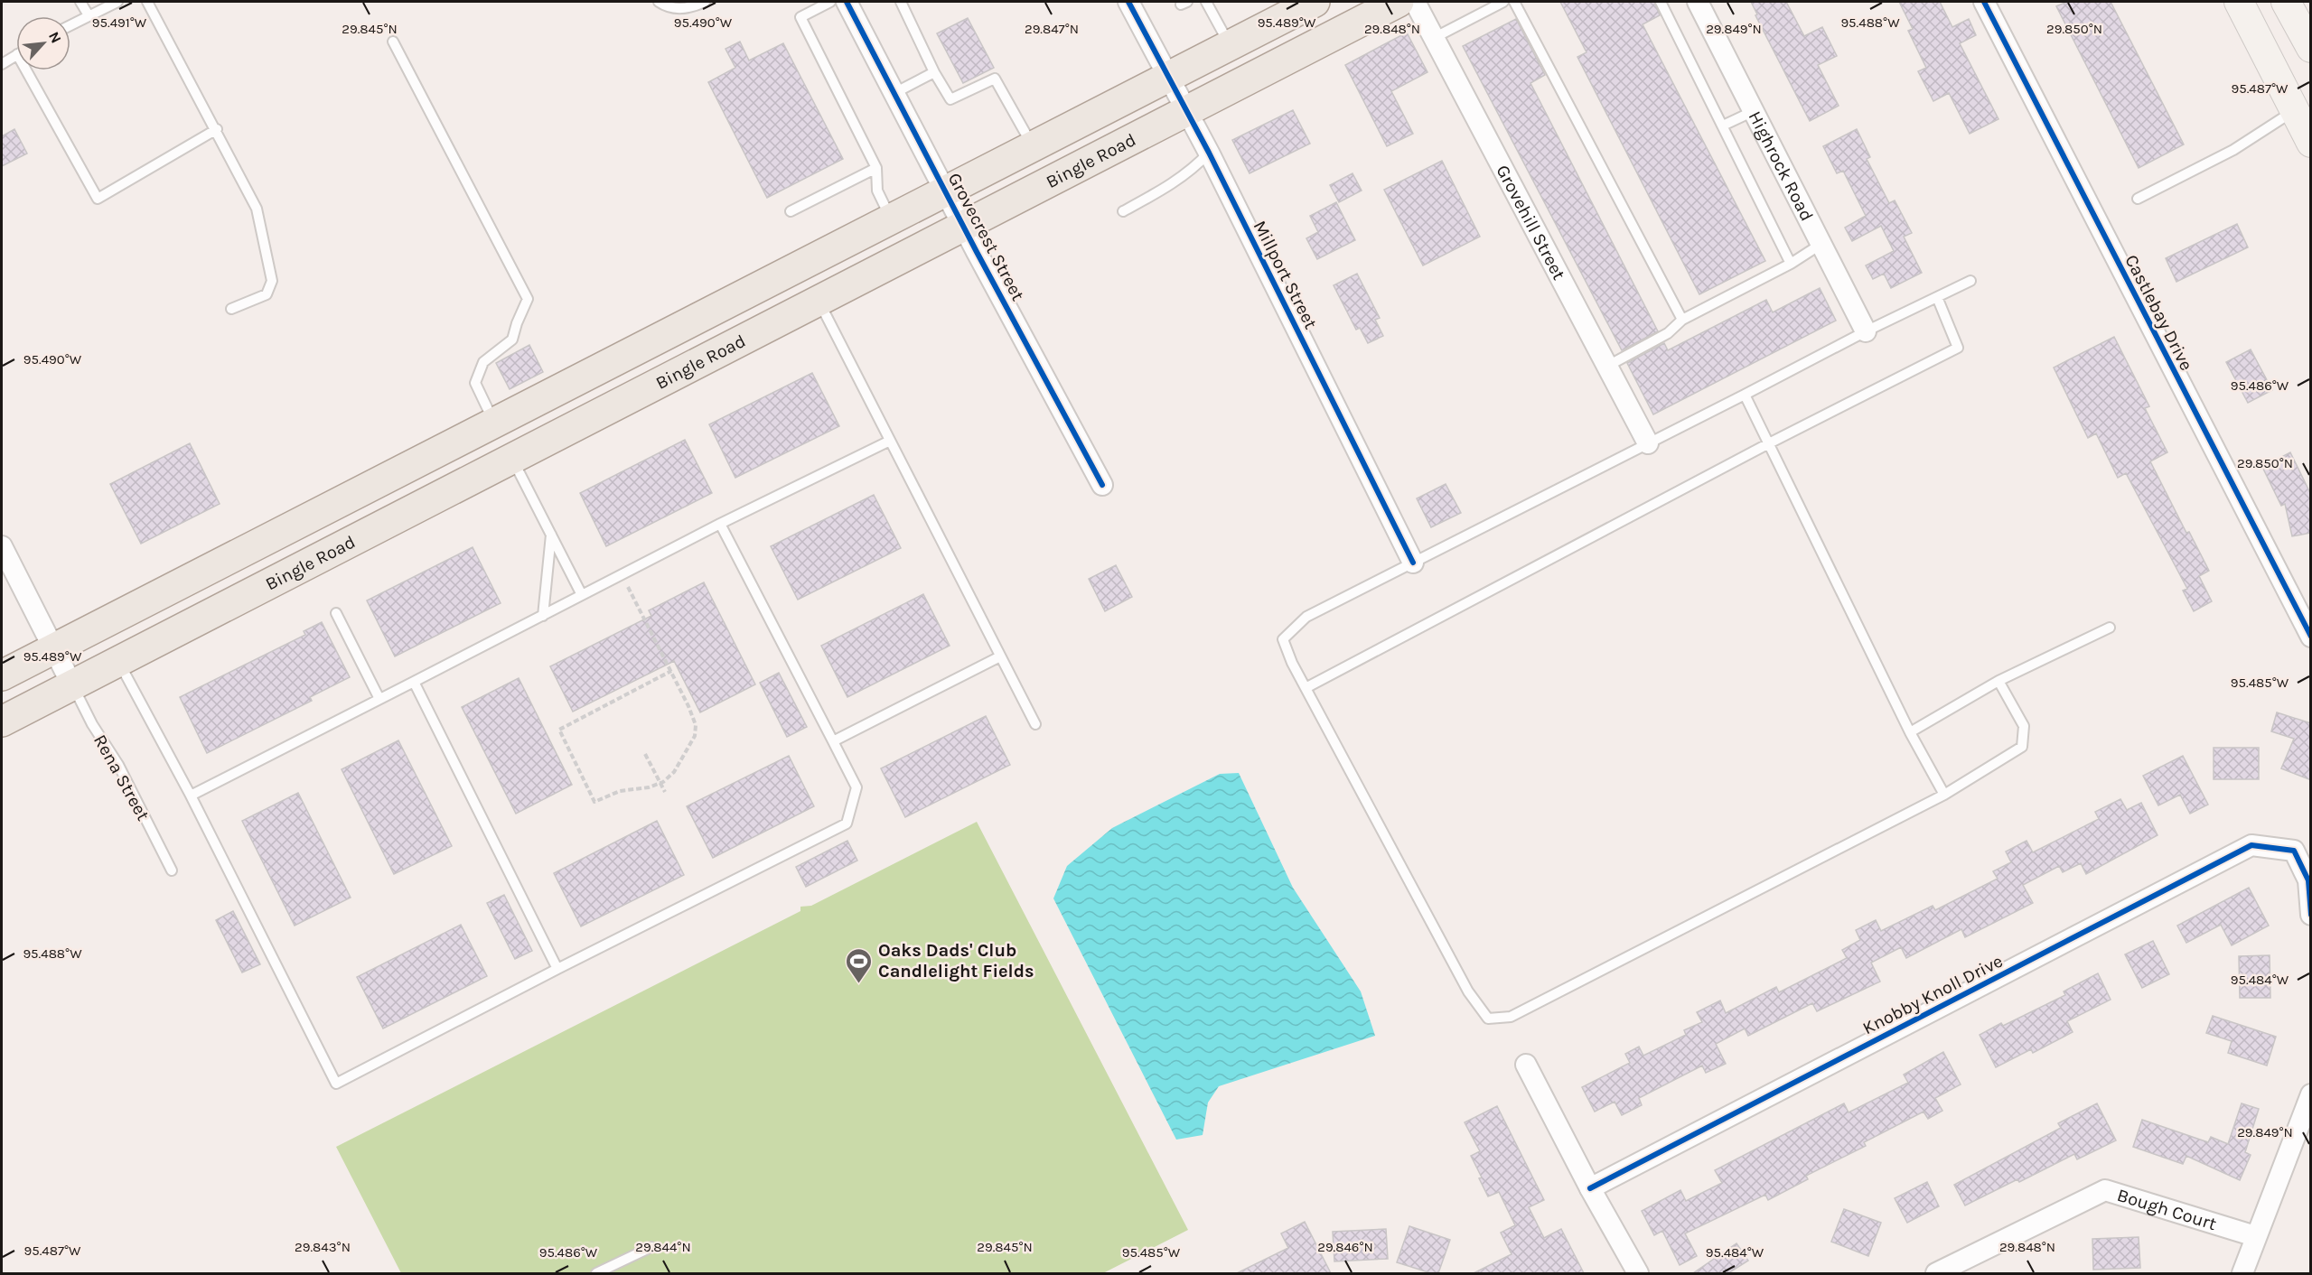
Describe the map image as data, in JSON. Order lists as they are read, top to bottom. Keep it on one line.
{"streets":{"main road":["Bingle Road"],"street":["Highrock Road","Grovehill Street","Grovecrest Street","Millport Street","Castlebay Drive","Knobby Knoll Drive","Bough Court"],"lane":["Rena Street"]},"crossings":[["Bingle Road","Grovecrest Street"],["Bingle Road","Millport Street"],["Bingle Road","Rena Street"]],"places":{"sports":["Oaks Dads' Club Candlelight Fields"]},"north":"top right","coordinates":["95.491°W","95.490°W","95.489°W","95.488°W","29.845°N","29.847°N","29.848°N","29.849°N","29.850°N","95.487°W","95.486°W","95.485°W","95.484°W","29.843°N","29.844°N","29.846°N"]}
